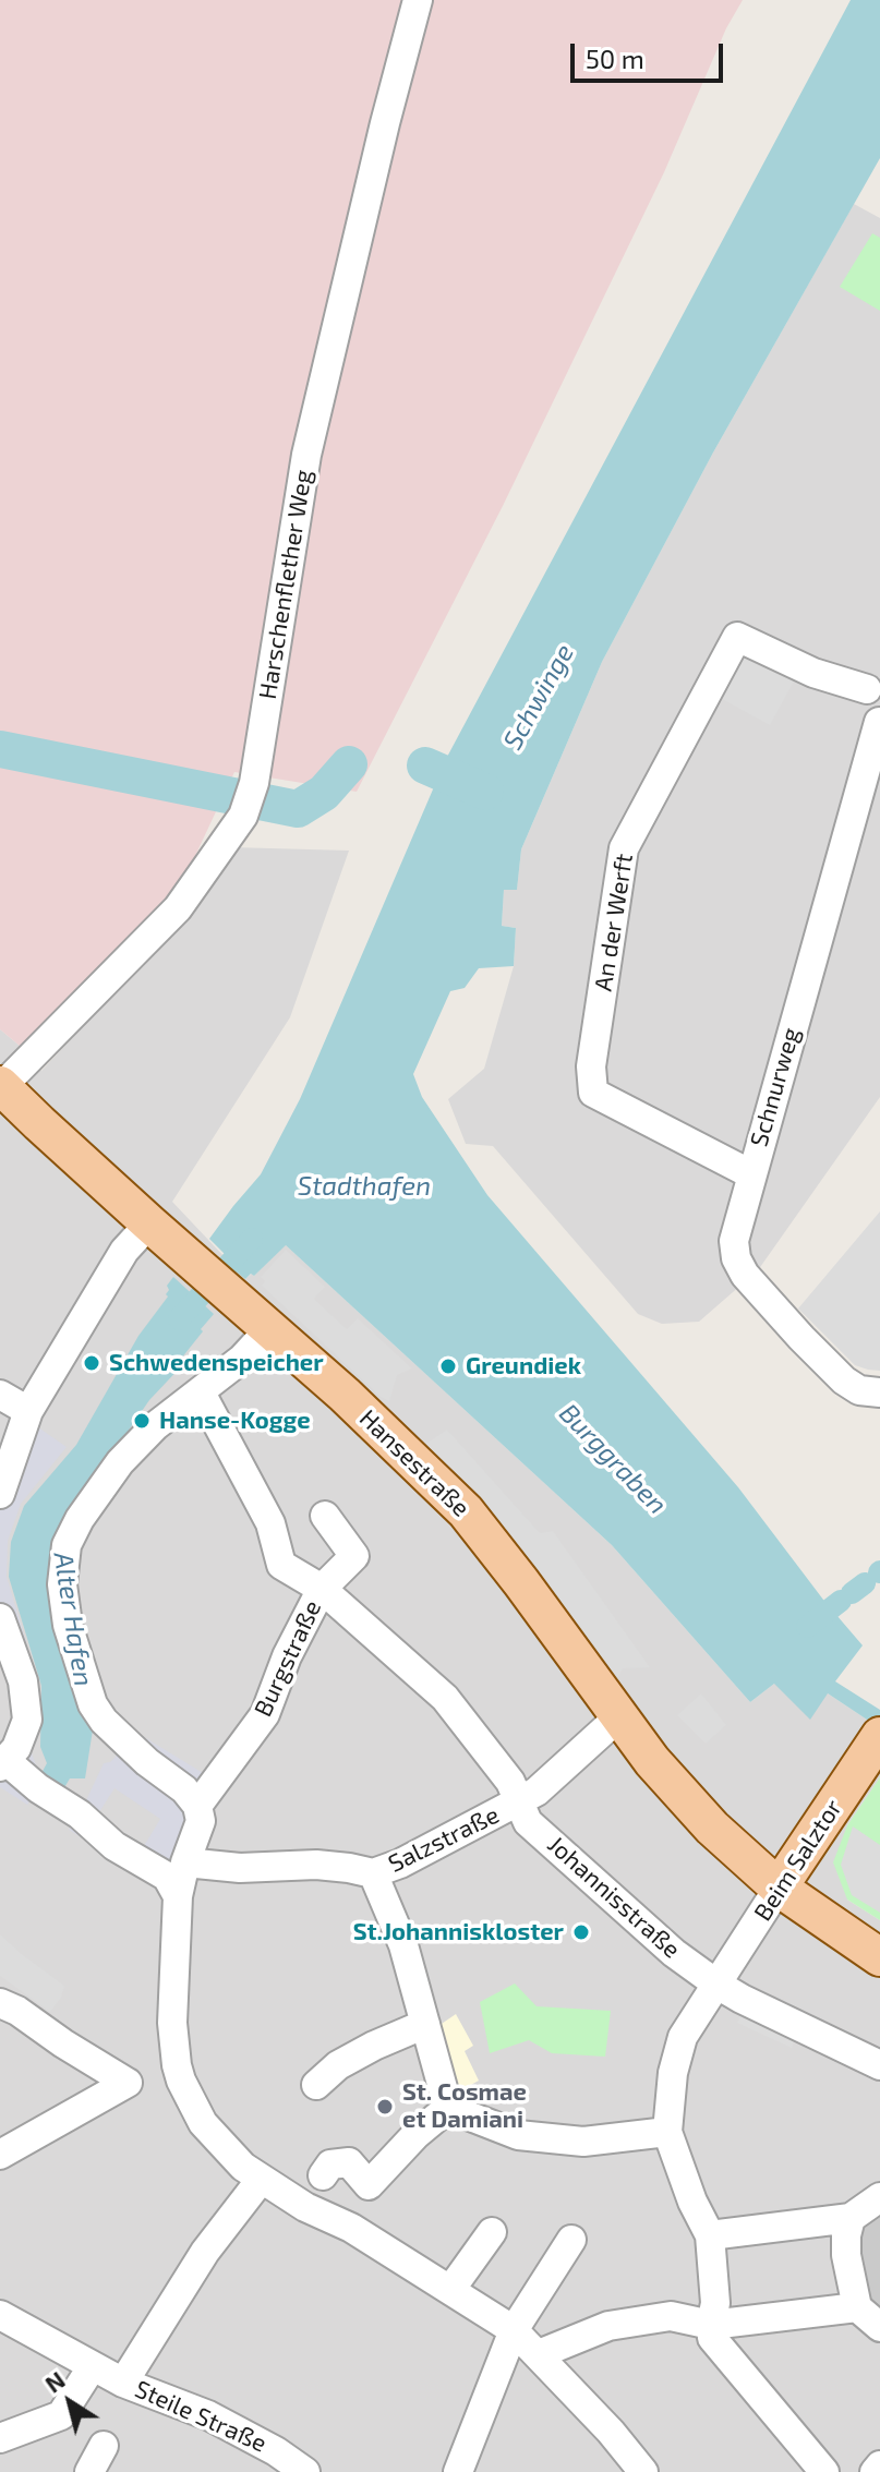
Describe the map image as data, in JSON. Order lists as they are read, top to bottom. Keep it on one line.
{"streets":{"main road":["Hansestraße","Beim Salztor"],"street":["Harschenflether Weg","An der Werft","Schnurweg","Burgstraße","Salzstraße","Johannisstraße","Steile Straße"]},"crossings":[["Harschenflether Weg","Hansestraße"],["An der Werft","Schnurweg"],["Hansestraße","Salzstraße"],["Hansestraße","Beim Salztor"],["Burgstraße","Johannisstraße"],["Salzstraße","Johannisstraße"],["Beim Salztor","Johannisstraße"]],"water":["Schwinge","Stadthafen","Burggraben","Alter Hafen"],"places":["Schwedenspeicher","Greundiek","Hanse-Kogge","St.Johanniskloster","St. Cosmae et Damiani"],"scale_bar":"50 m","north":"top left"}
